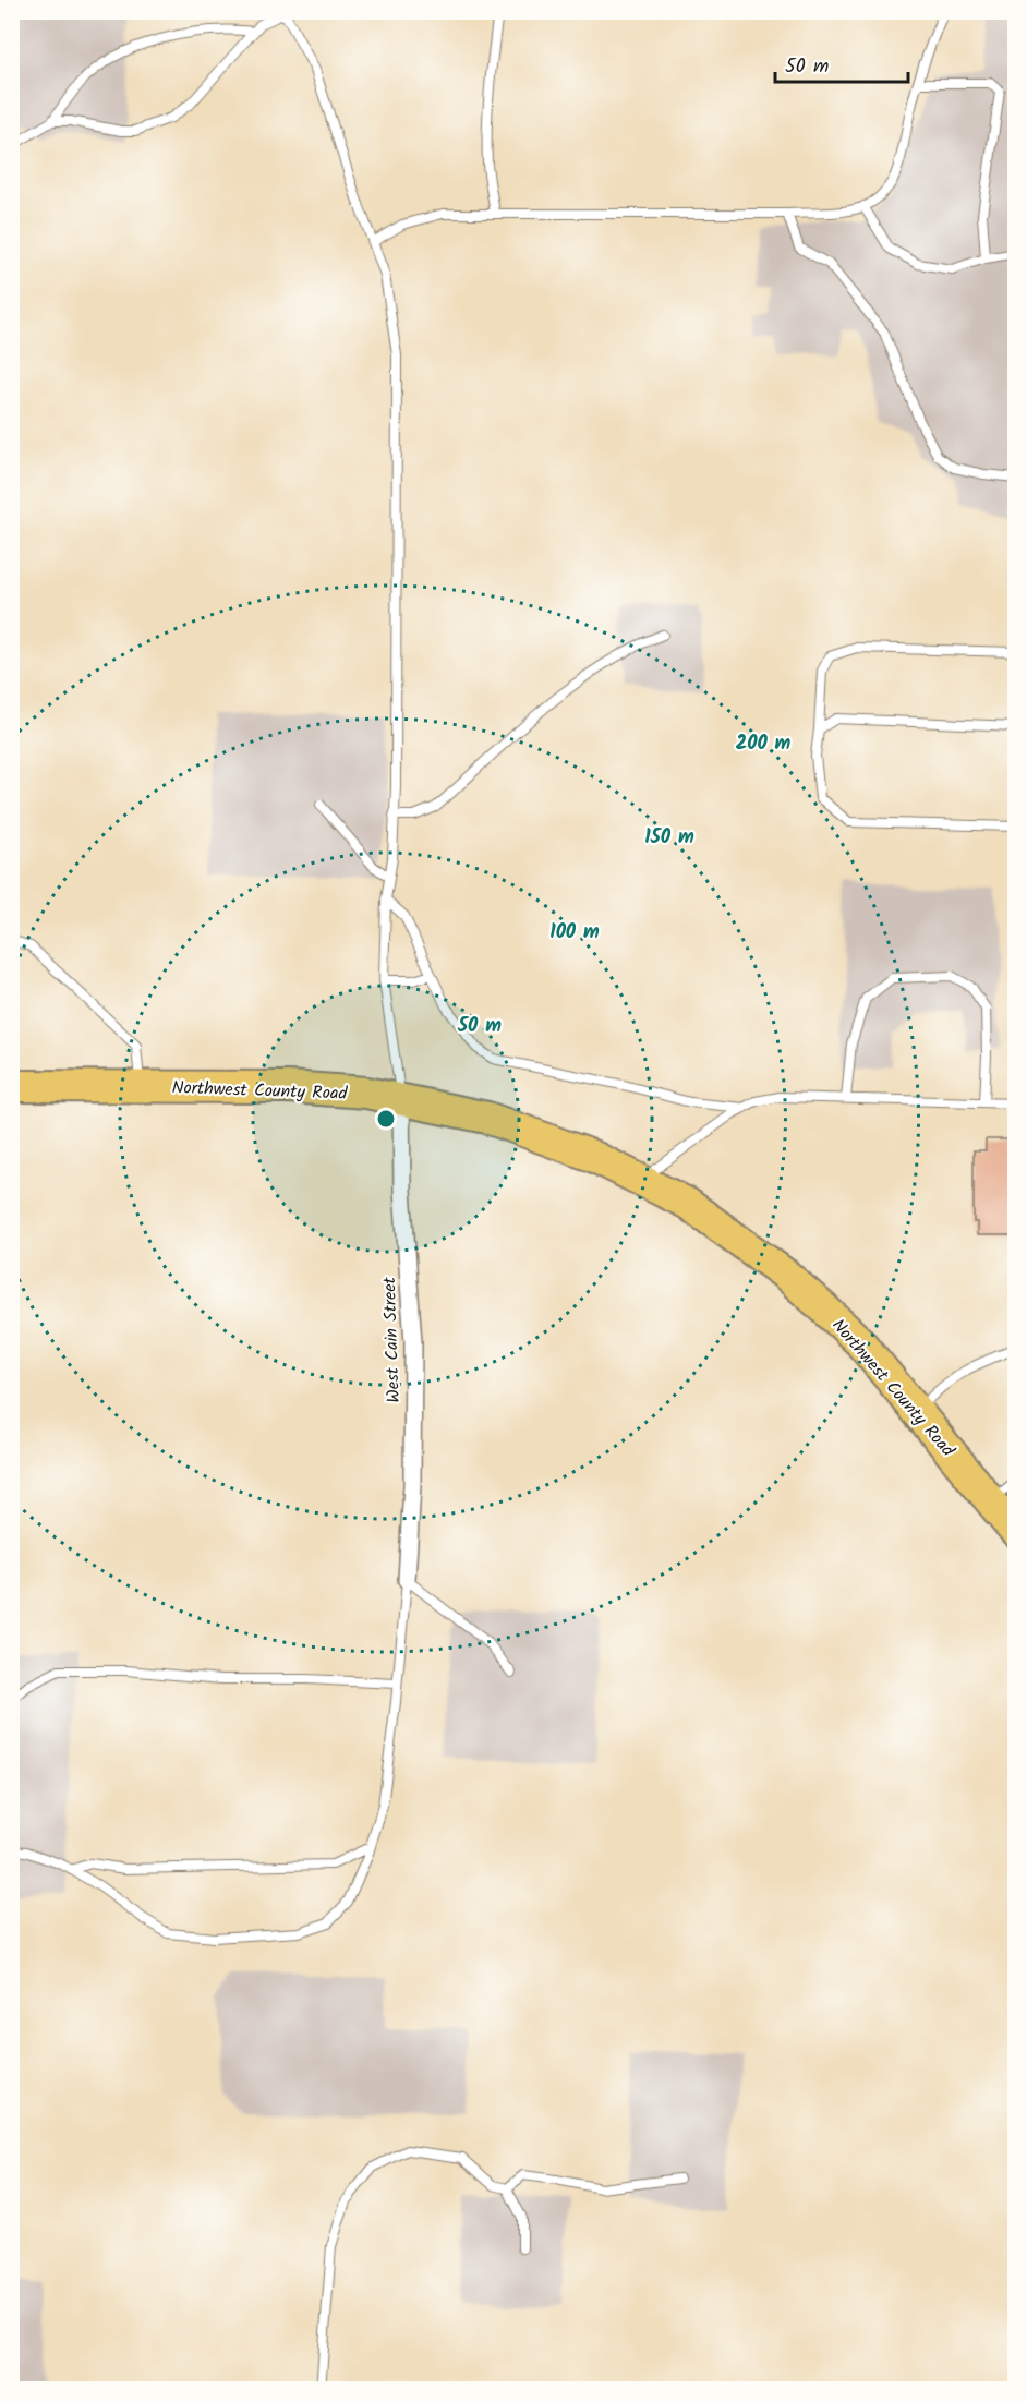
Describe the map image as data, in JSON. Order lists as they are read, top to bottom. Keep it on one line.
{"streets":{"highway":["Northwest County Road"],"street":["West Cain Street"]},"crossings":[["Northwest County Road","West Cain Street"]],"scale_bar":"50 m","rings":["200 m","150 m","100 m","50 m"]}
